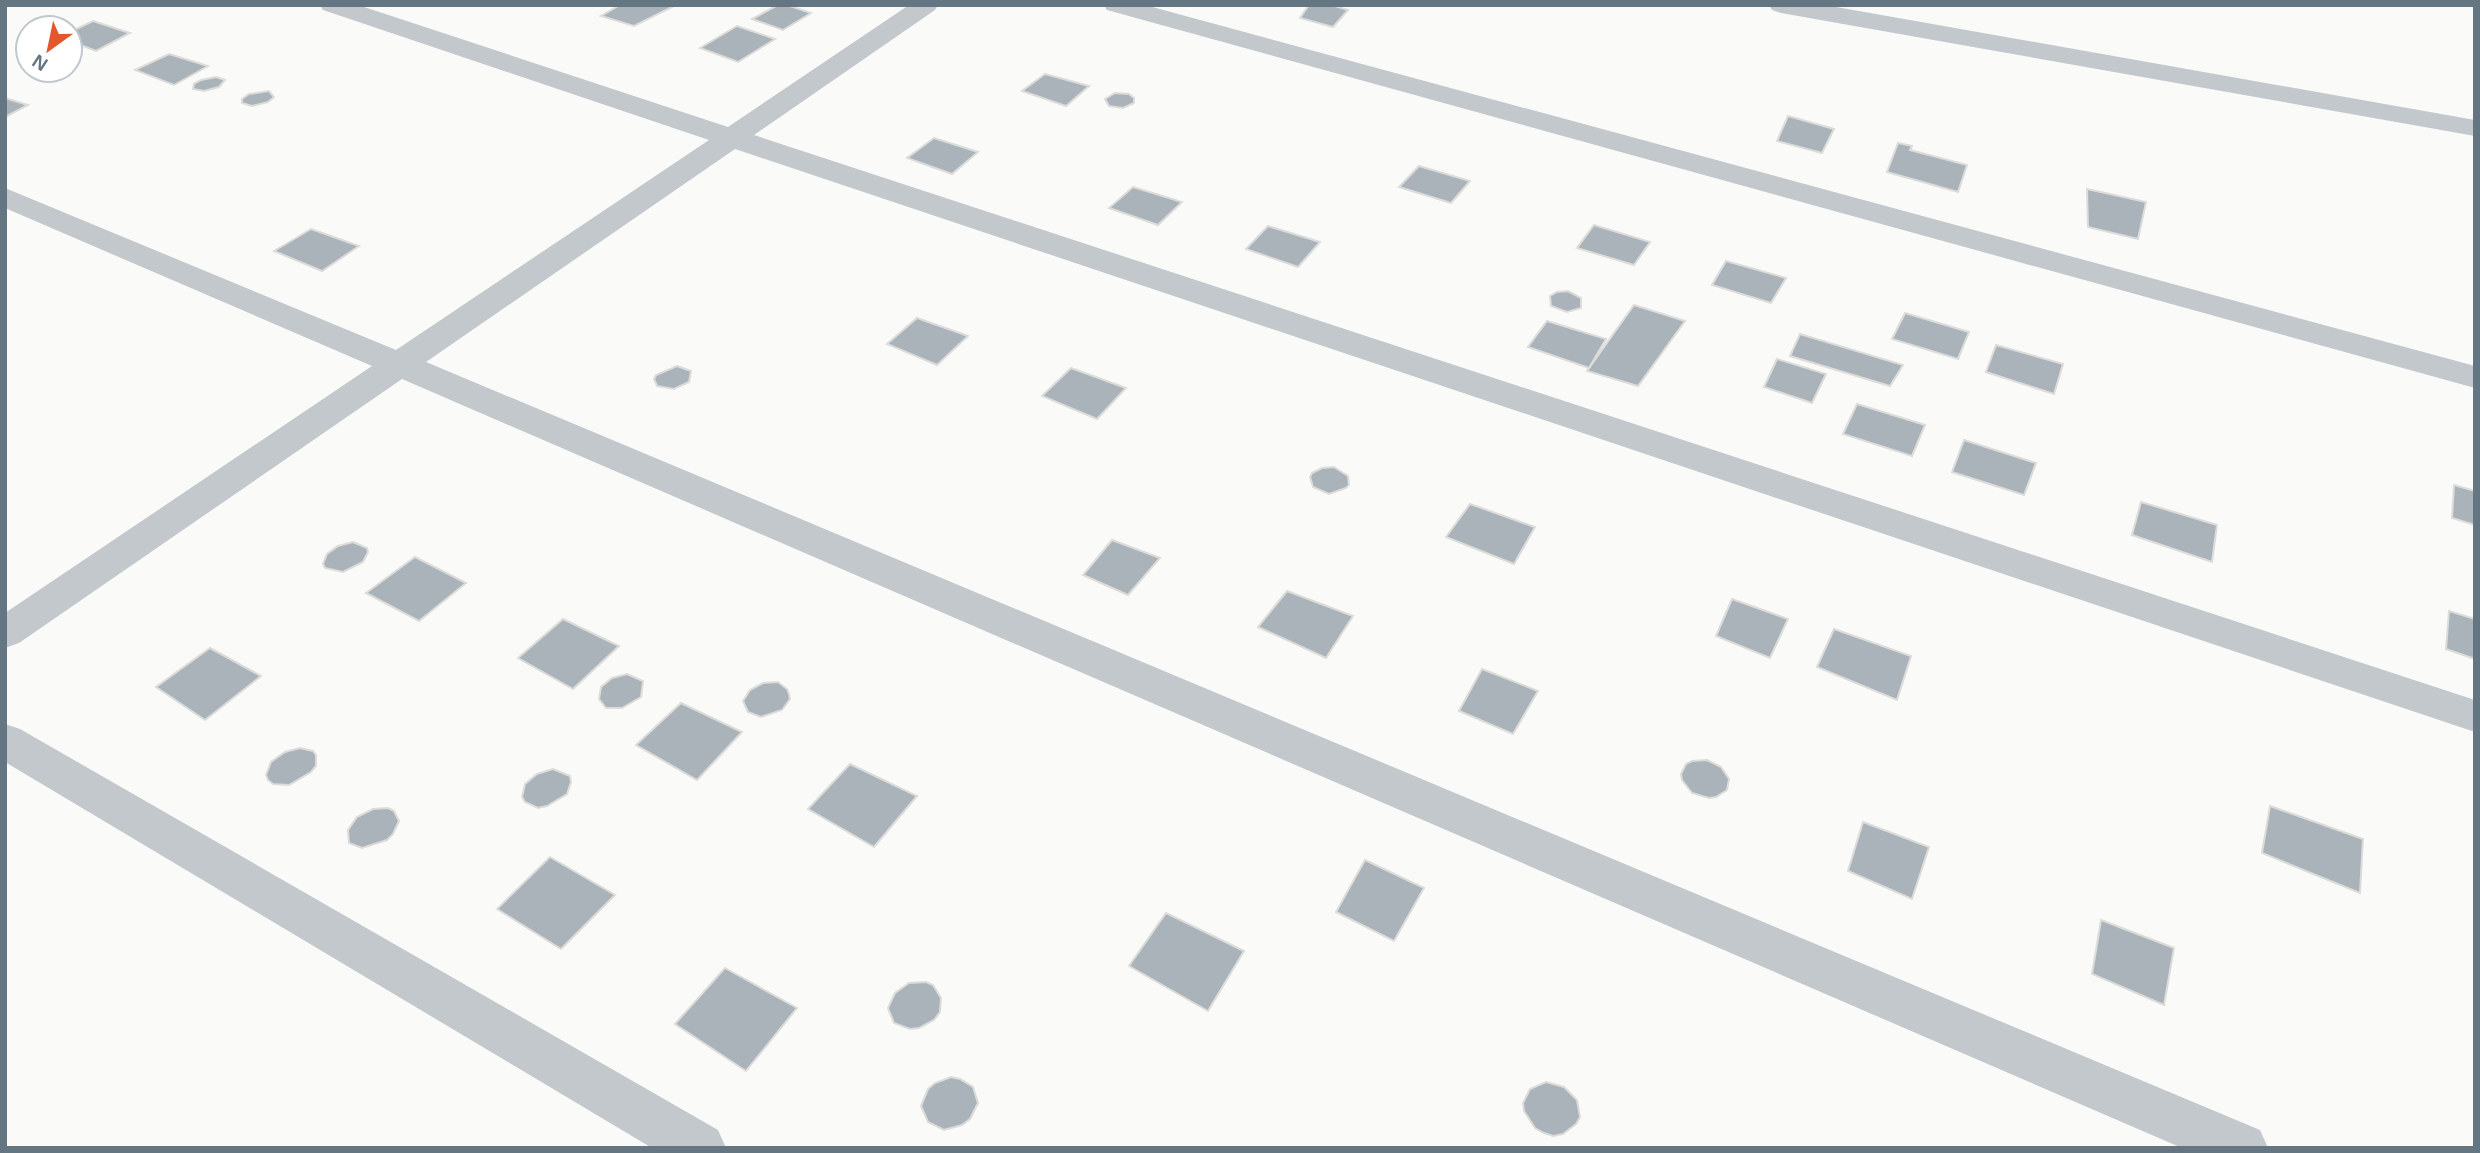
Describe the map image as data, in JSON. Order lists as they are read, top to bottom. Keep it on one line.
{"north":"bottom left"}
